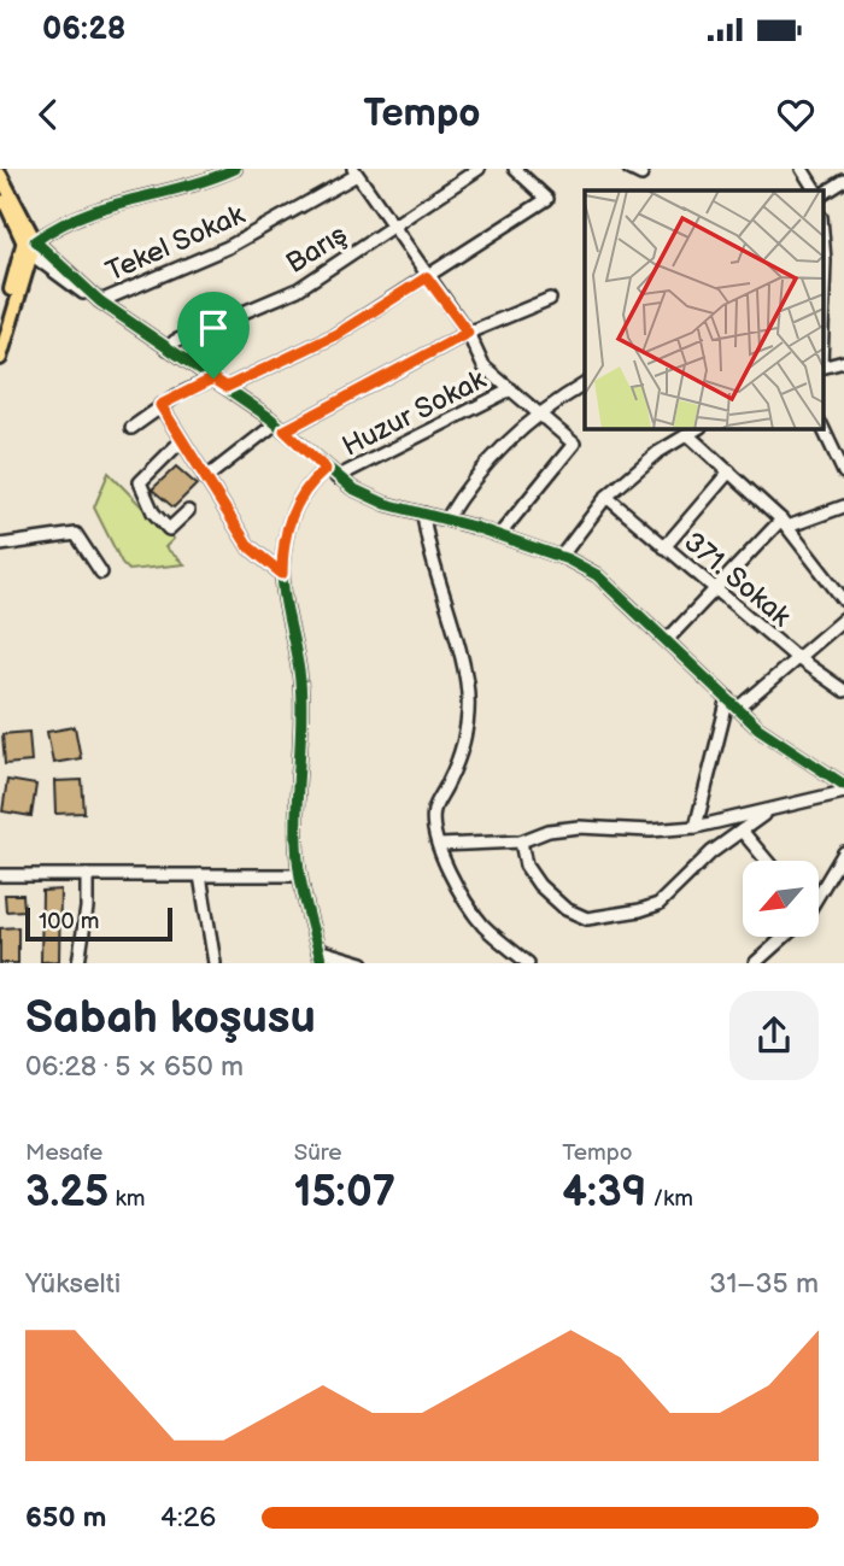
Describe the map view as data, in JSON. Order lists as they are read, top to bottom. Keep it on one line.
{"streets":{"street":["Tekel Sokak","Barış","Huzur Sokak","371. Sokak"]},"scale_bar":"100 m","north":"bottom left","page":{"status":"06:28","header":"Tempo","scale":"100 m","heading":["Sabah koşusu","06:28 · 5 × 650 m"],"stats":[["Mesafe","3.25 km"],["Süre","15:07"],["Tempo","4:39 /km"]],"chart":["Yükselti","31–35 m"],"list":[{"name":"650 m","note":"4:26"}]}}
